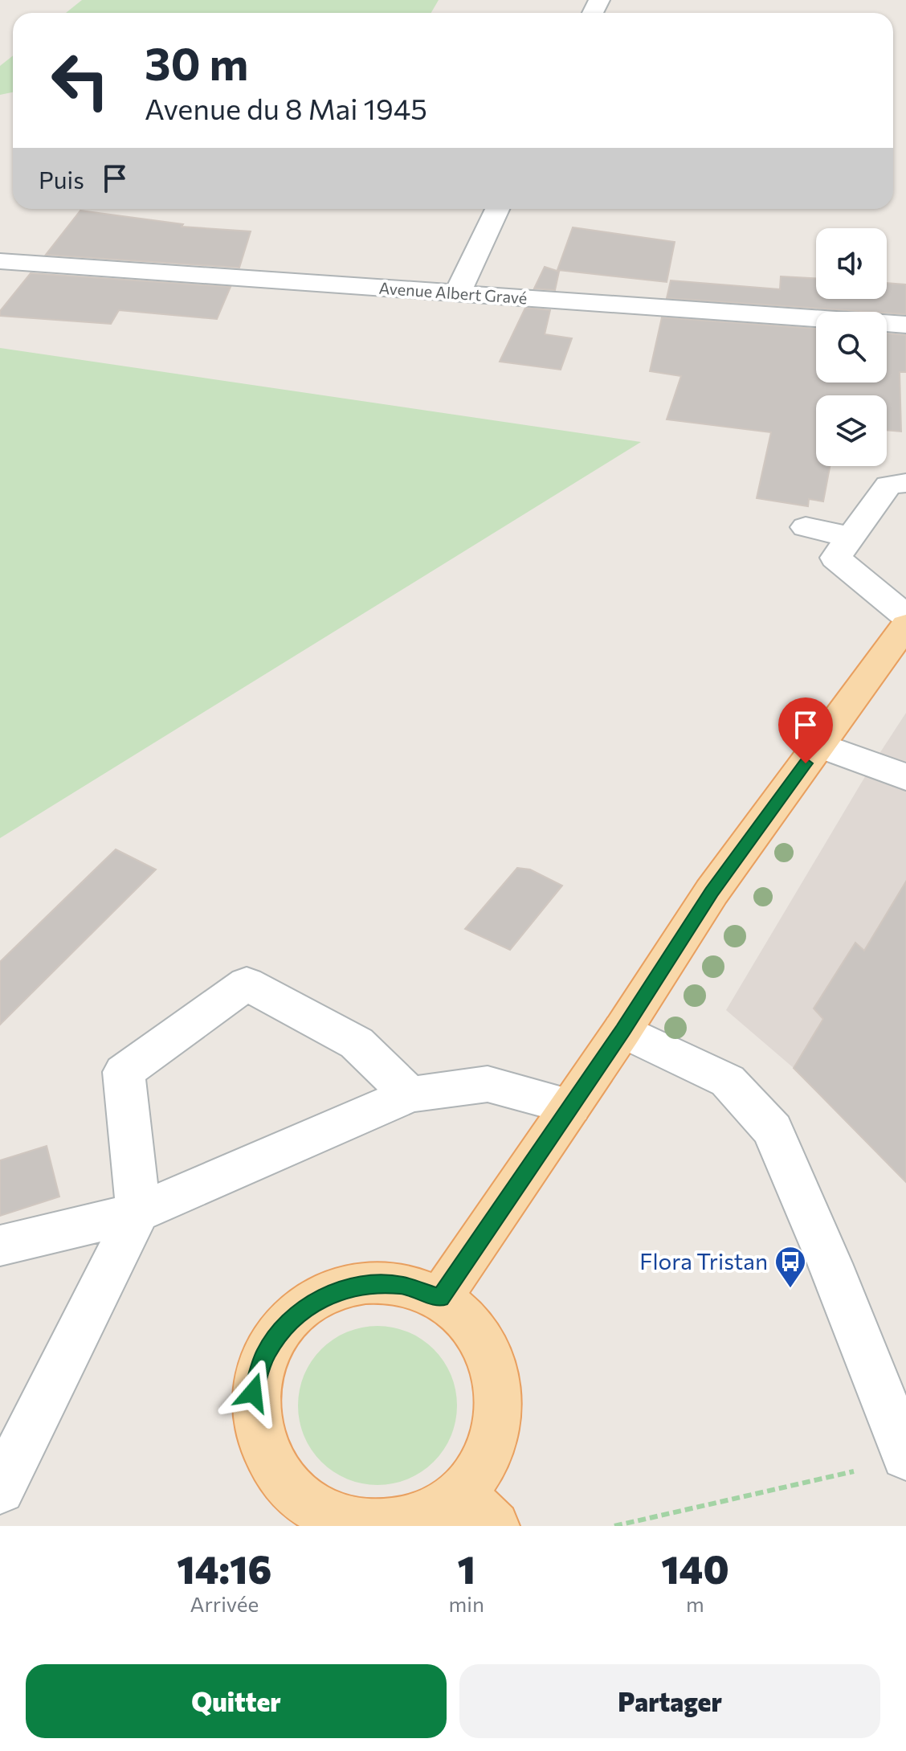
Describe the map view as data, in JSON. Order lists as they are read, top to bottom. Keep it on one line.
{"streets":{"street":["Avenue Albert Gravé"]},"places":{"bus stop":["Flora Tristan"]},"page":{"turn":["30 m","Avenue du 8 Mai 1945"],"then":"Puis","eta":["14:16","Arrivée","1","min","140","m"],"buttons":["Quitter","Partager"]}}
